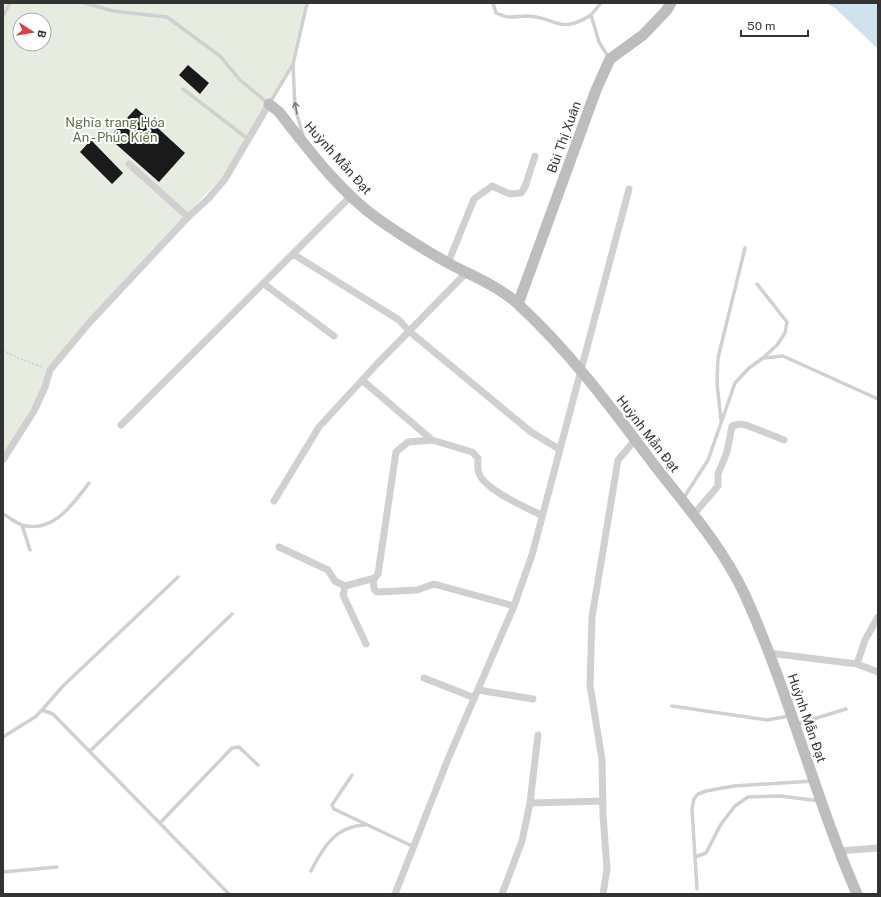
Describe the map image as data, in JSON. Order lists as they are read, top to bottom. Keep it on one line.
{"streets":{"main road":["Bùi Thị Xuân","Huỳnh Mẫn Đạt"]},"crossings":[["Bùi Thị Xuân","Huỳnh Mẫn Đạt"]],"parks":["Nghĩa trang Hóa An - Phúc Kiến"],"scale_bar":"50 m","north":"right"}
